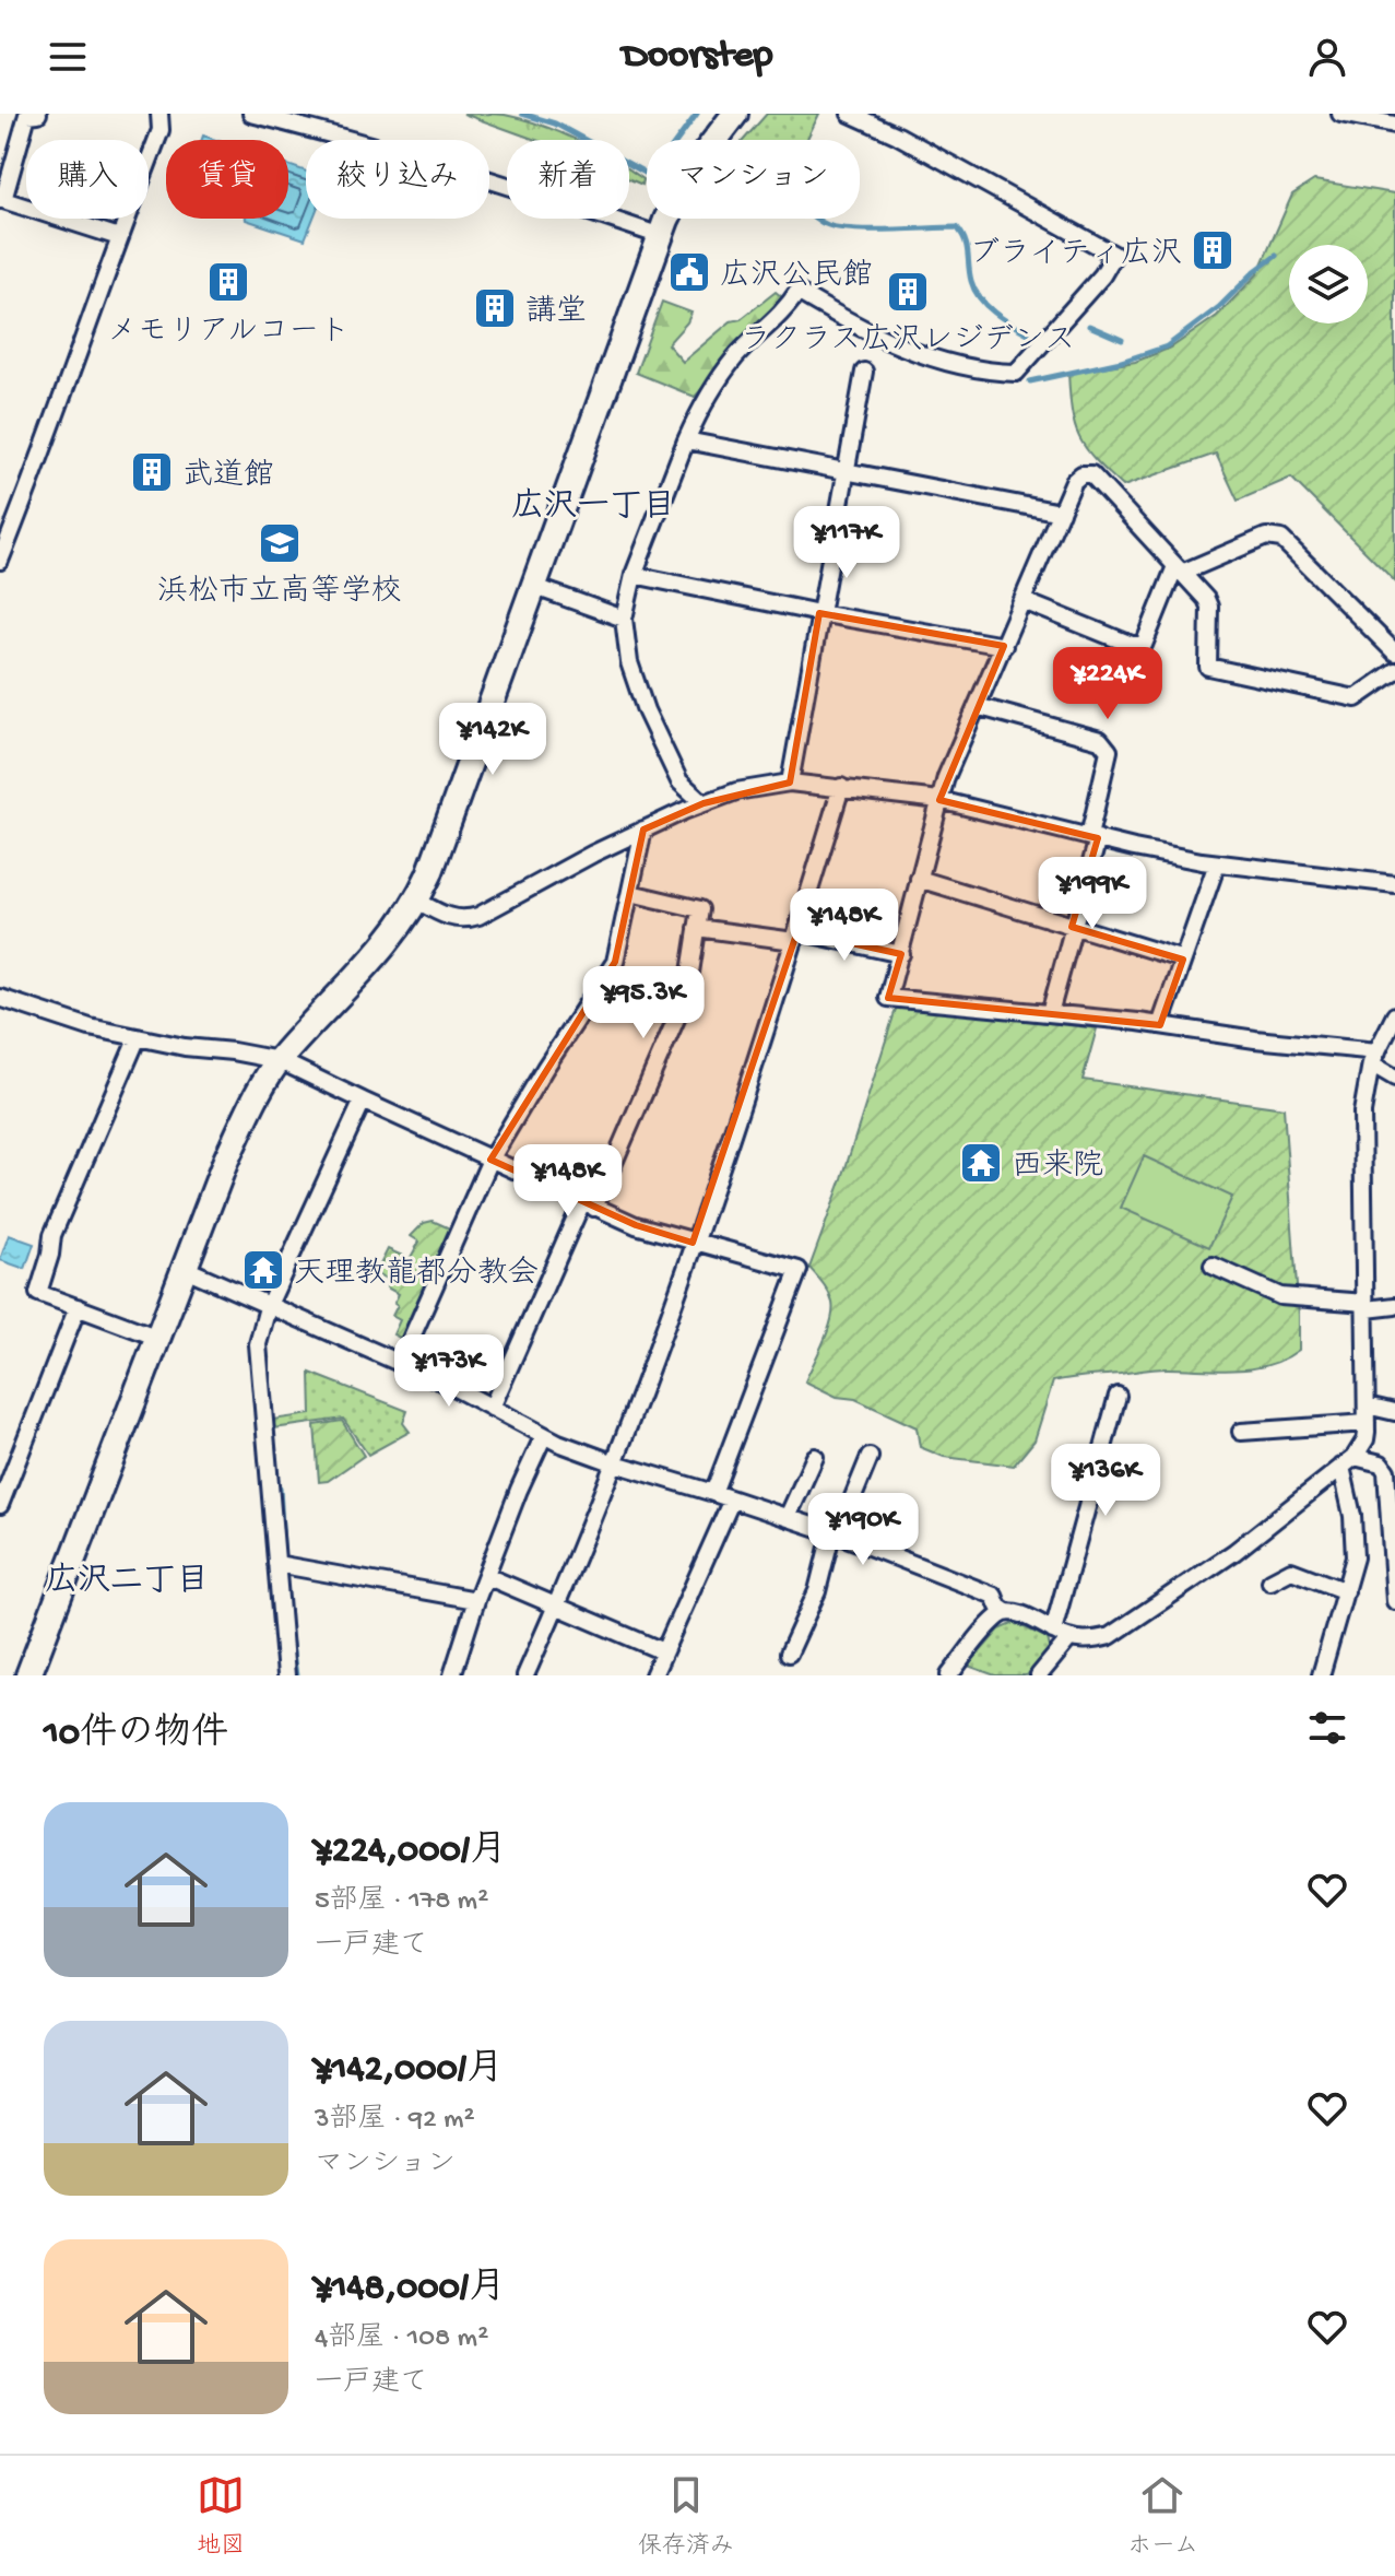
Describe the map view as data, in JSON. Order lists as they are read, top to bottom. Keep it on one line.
{"districts":["広沢一丁目","広沢二丁目"],"places":{"building":["ブライティ広沢","メモリアルコート","ラクラス広沢レジデンス","講堂","武道館"],"public building":["広沢公民館"],"school or university":["浜松市立高等学校"],"temple":["西来院","天理教龍都分教会"]},"page":{"header":"Doorstep","chip":["購入","賃貸","絞り込み","新着","マンション"],"price":["¥117K","¥224K","¥142K","¥199K","¥148K","¥95.3K","¥148K","¥173K","¥136K","¥190K"],"heading":"10件の物件","list":[{"name":"¥224,000/月","note":"5部屋 · 178 m² · 一戸建て"},{"name":"¥142,000/月","note":"3部屋 · 92 m² · マンション"},{"name":"¥148,000/月","note":"4部屋 · 108 m² · 一戸建て"}],"tabs":["地図","保存済み","ホーム"]}}
